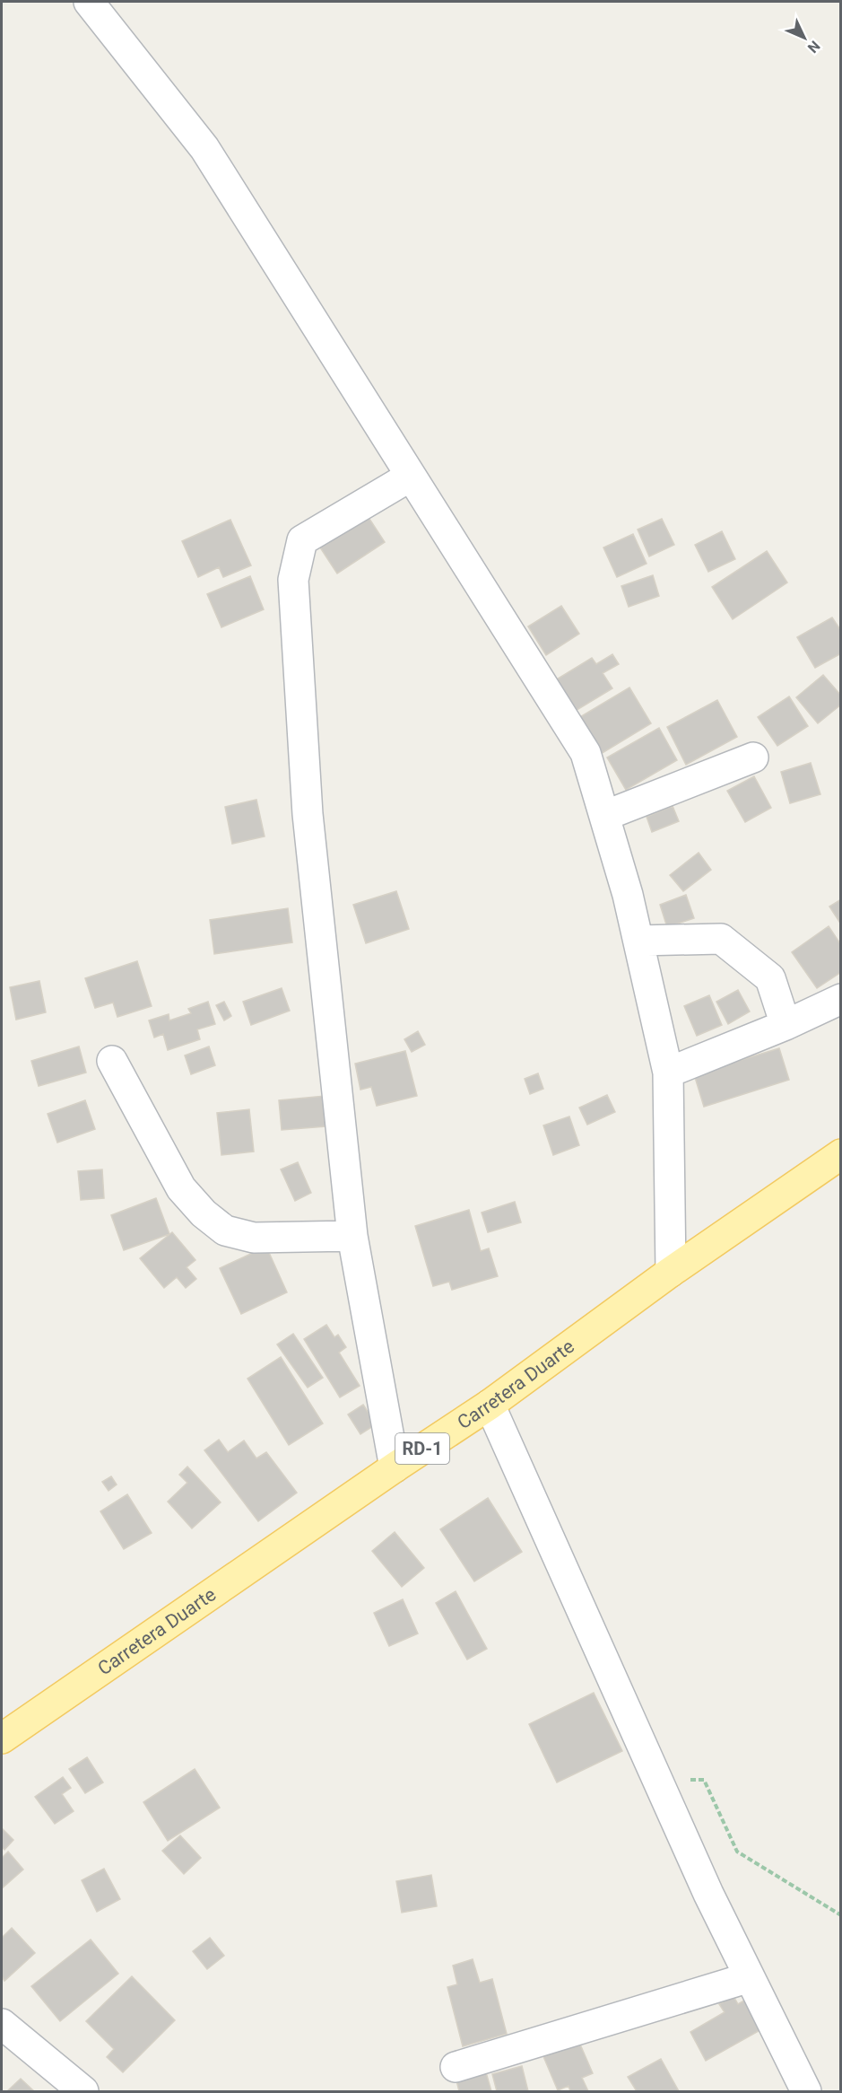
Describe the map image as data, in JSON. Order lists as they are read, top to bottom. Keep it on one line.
{"streets":{"main road":["Carretera Duarte","RD-1"]},"north":"bottom right"}
